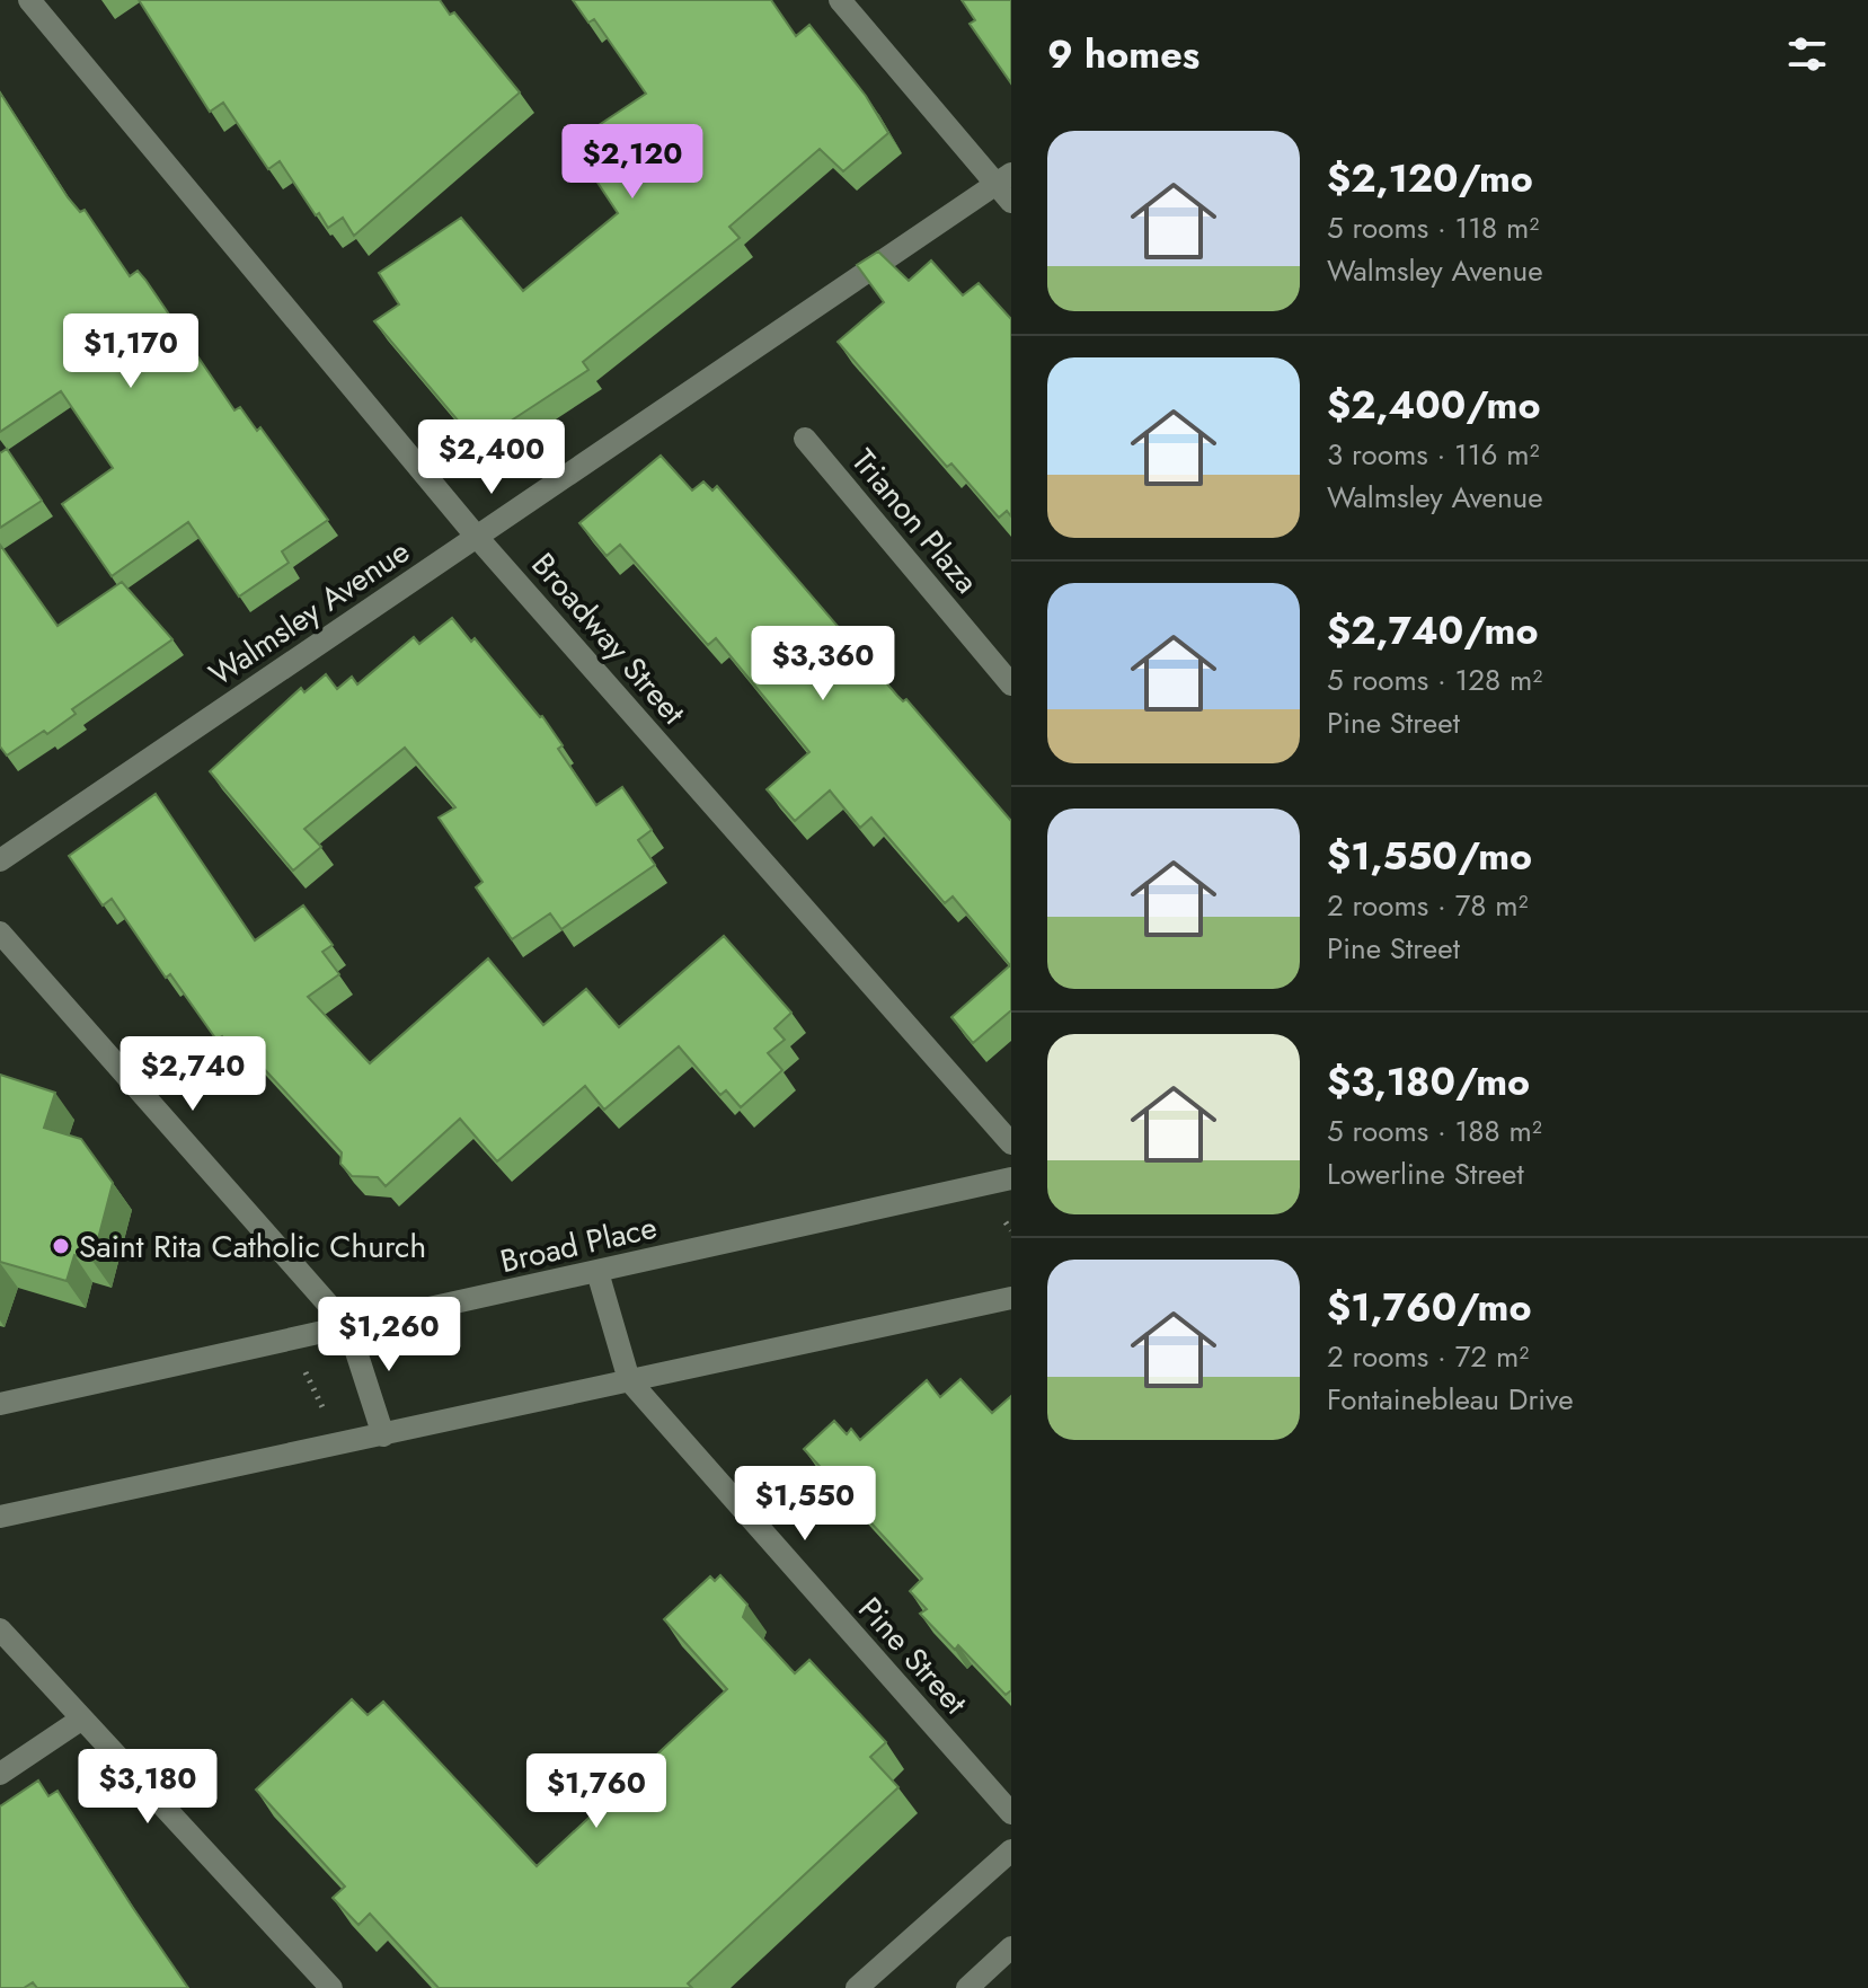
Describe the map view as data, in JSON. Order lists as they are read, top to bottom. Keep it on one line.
{"streets":{"street":["Trianon Plaza","Walmsley Avenue","Broadway Street","Broad Place","Pine Street"]},"crossings":[["Walmsley Avenue","Broadway Street"],["Broad Place","Pine Street"]],"places":["Saint Rita Catholic Church"],"page":{"heading":"9 homes","list":[{"name":"$2,120/mo","note":"5 rooms · 118 m² · Walmsley Avenue"},{"name":"$2,400/mo","note":"3 rooms · 116 m² · Walmsley Avenue"},{"name":"$2,740/mo","note":"5 rooms · 128 m² · Pine Street"},{"name":"$1,550/mo","note":"2 rooms · 78 m² · Pine Street"},{"name":"$3,180/mo","note":"5 rooms · 188 m² · Lowerline Street"},{"name":"$1,760/mo","note":"2 rooms · 72 m² · Fontainebleau Drive"}],"price":["$2,120","$1,170","$2,400","$3,360","$2,740","$1,260","$1,550","$3,180","$1,760"]}}
